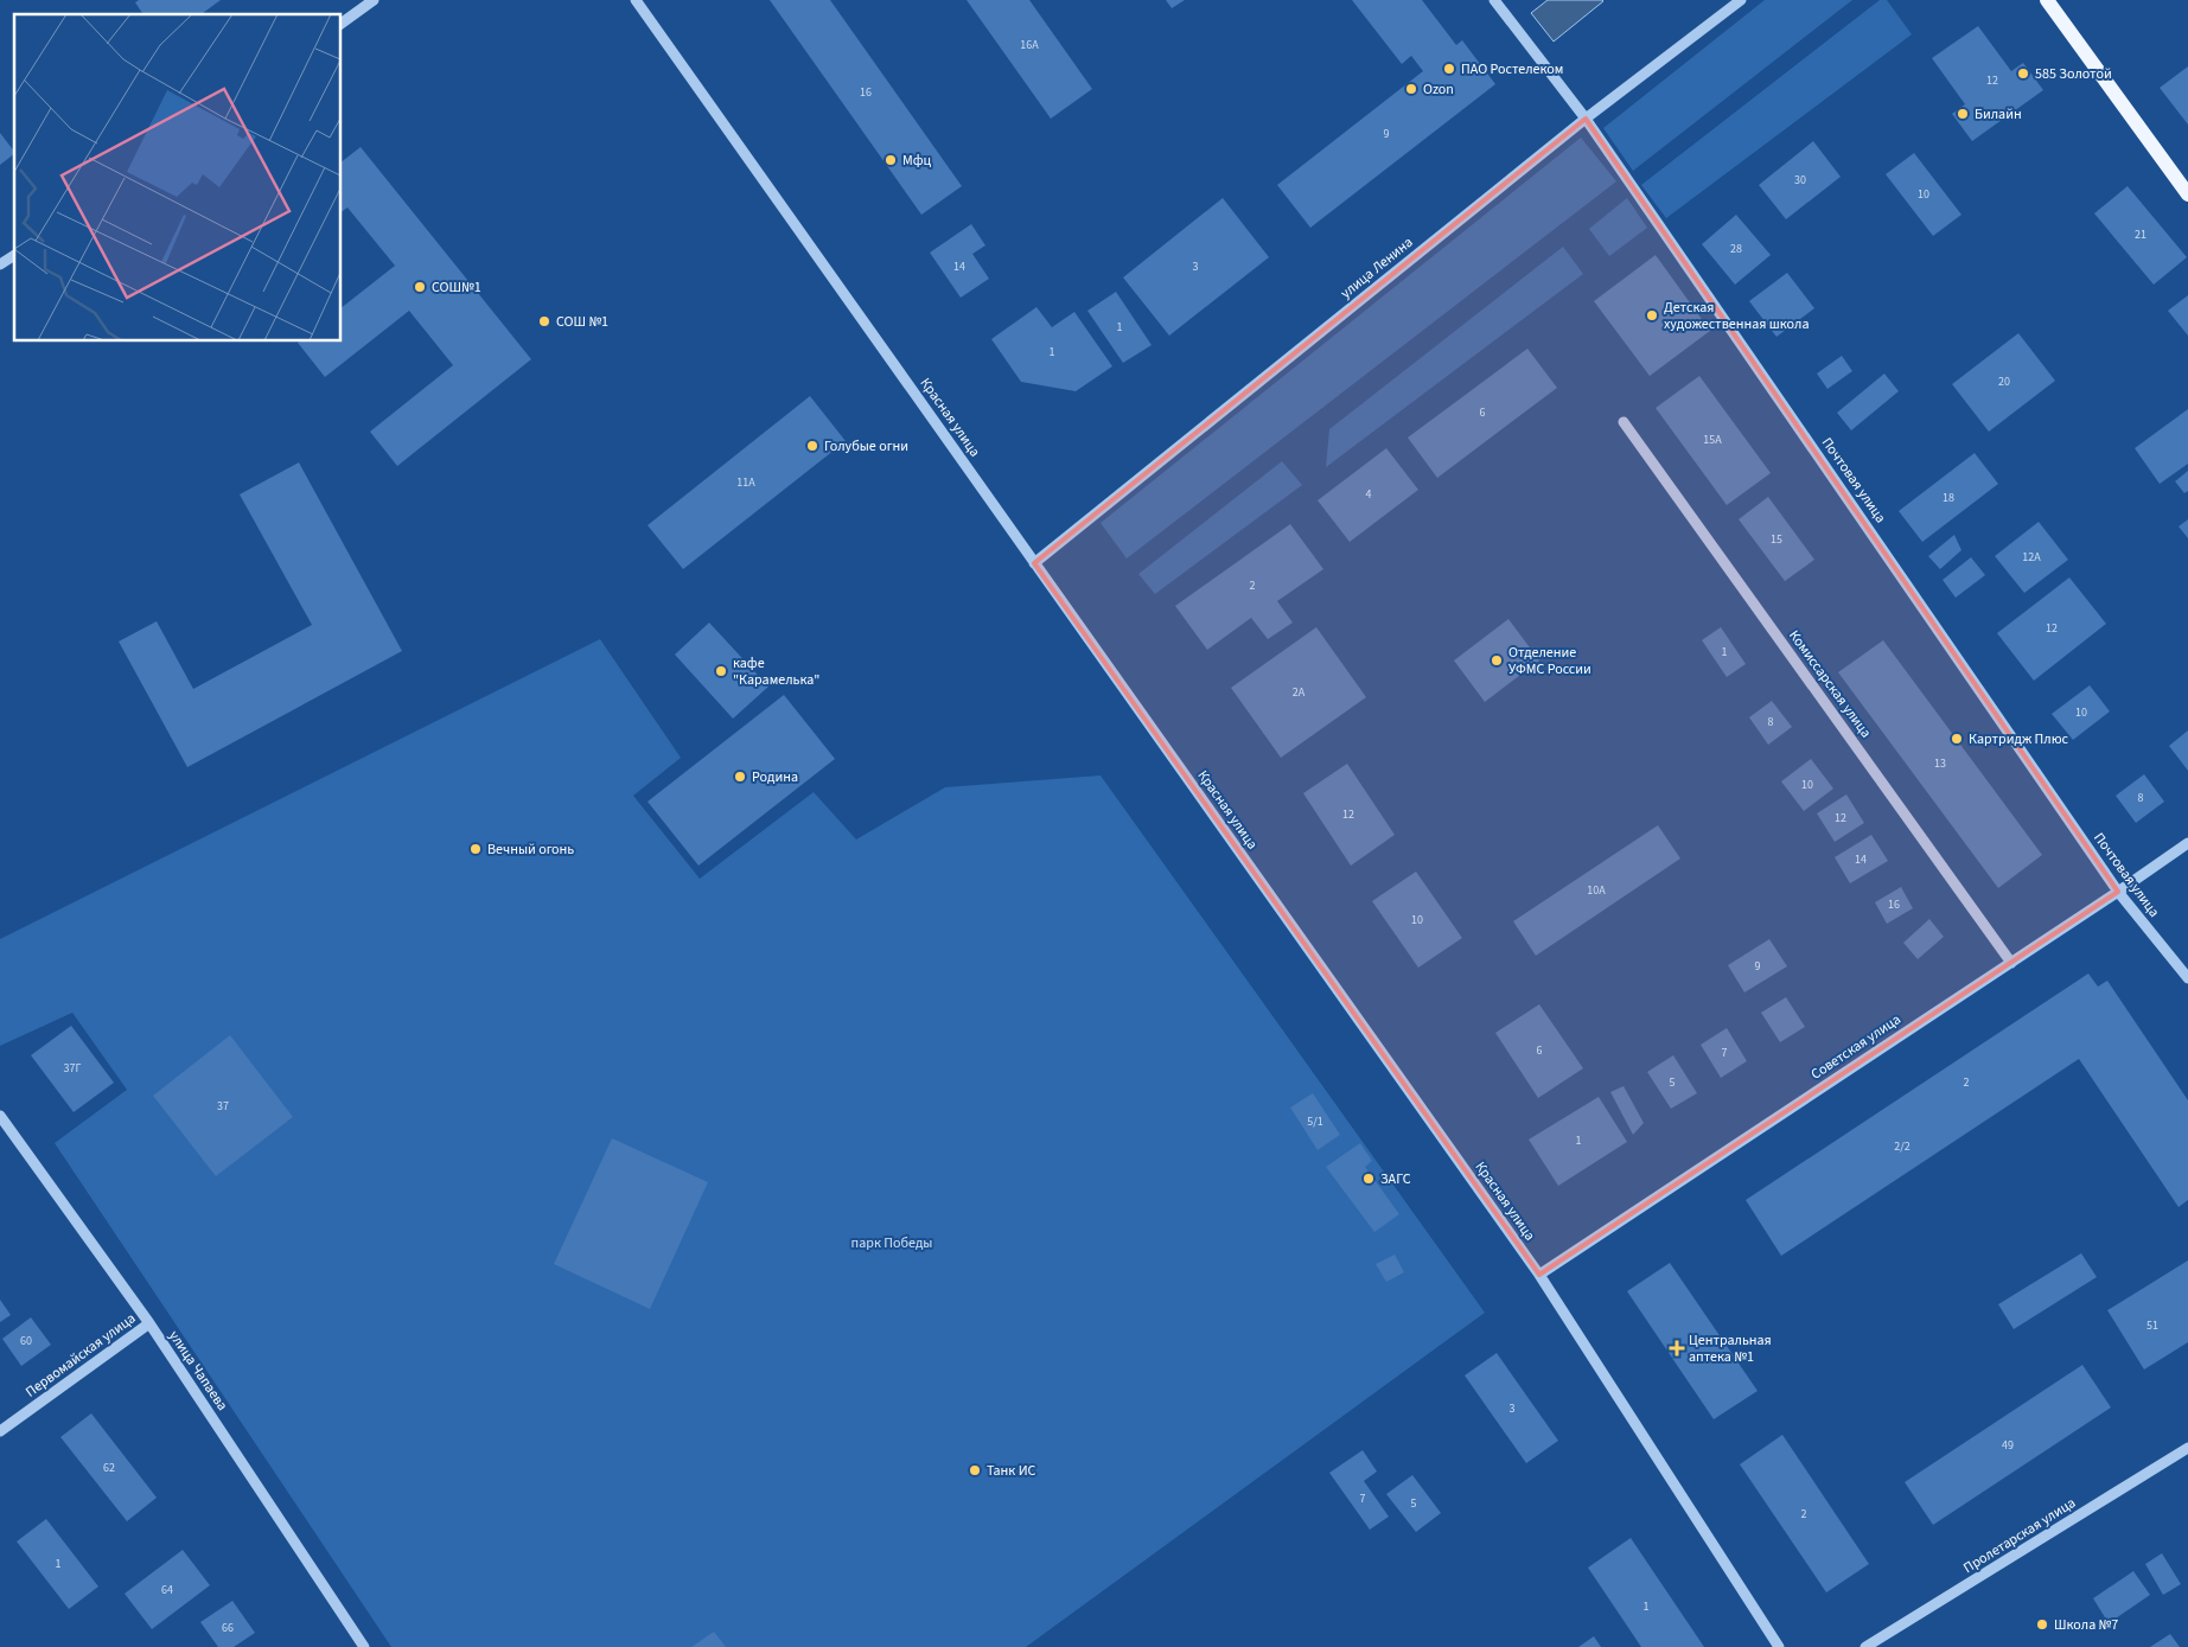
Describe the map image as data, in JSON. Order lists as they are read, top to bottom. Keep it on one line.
{"streets":{"street":["улица Ленина","Красная улица","Почтовая улица","Комиссарская улица","Советская улица","Первомайская улица","улица Чапаева","Пролетарская улица"]},"crossings":[["улица Ленина","Красная улица"],["улица Ленина","Почтовая улица"],["Красная улица","Советская улица"],["Почтовая улица","Советская улица"],["Комиссарская улица","Советская улица"],["Первомайская улица","улица Чапаева"]],"parks":["парк Победы"],"places":{"other":["ПАО Ростелеком","585 Золотой","Ozon","Билайн","Мфц","СОШ№1","Детская художественная школа","СОШ №1","Голубые огни","Отделение УФМС России","кафе \"Карамелька\"","Картридж Плюс","Родина","Вечный огонь","ЗАГС","Танк ИС","Школа №7"],"health":["Центральная аптека №1"]},"house_numbers":["16А","12","16","9","30","10","21","28","14","3","1","1","20","6","15А","11А","4","18","15","12А","2","12","1","2А","10","8","13","10","8","12","12","14","10А","16","10","9","6","7","37Г","5","2","37","5/1","1","2/2","51","60","3","49","62","7","5","2","1","64","1","66"]}
